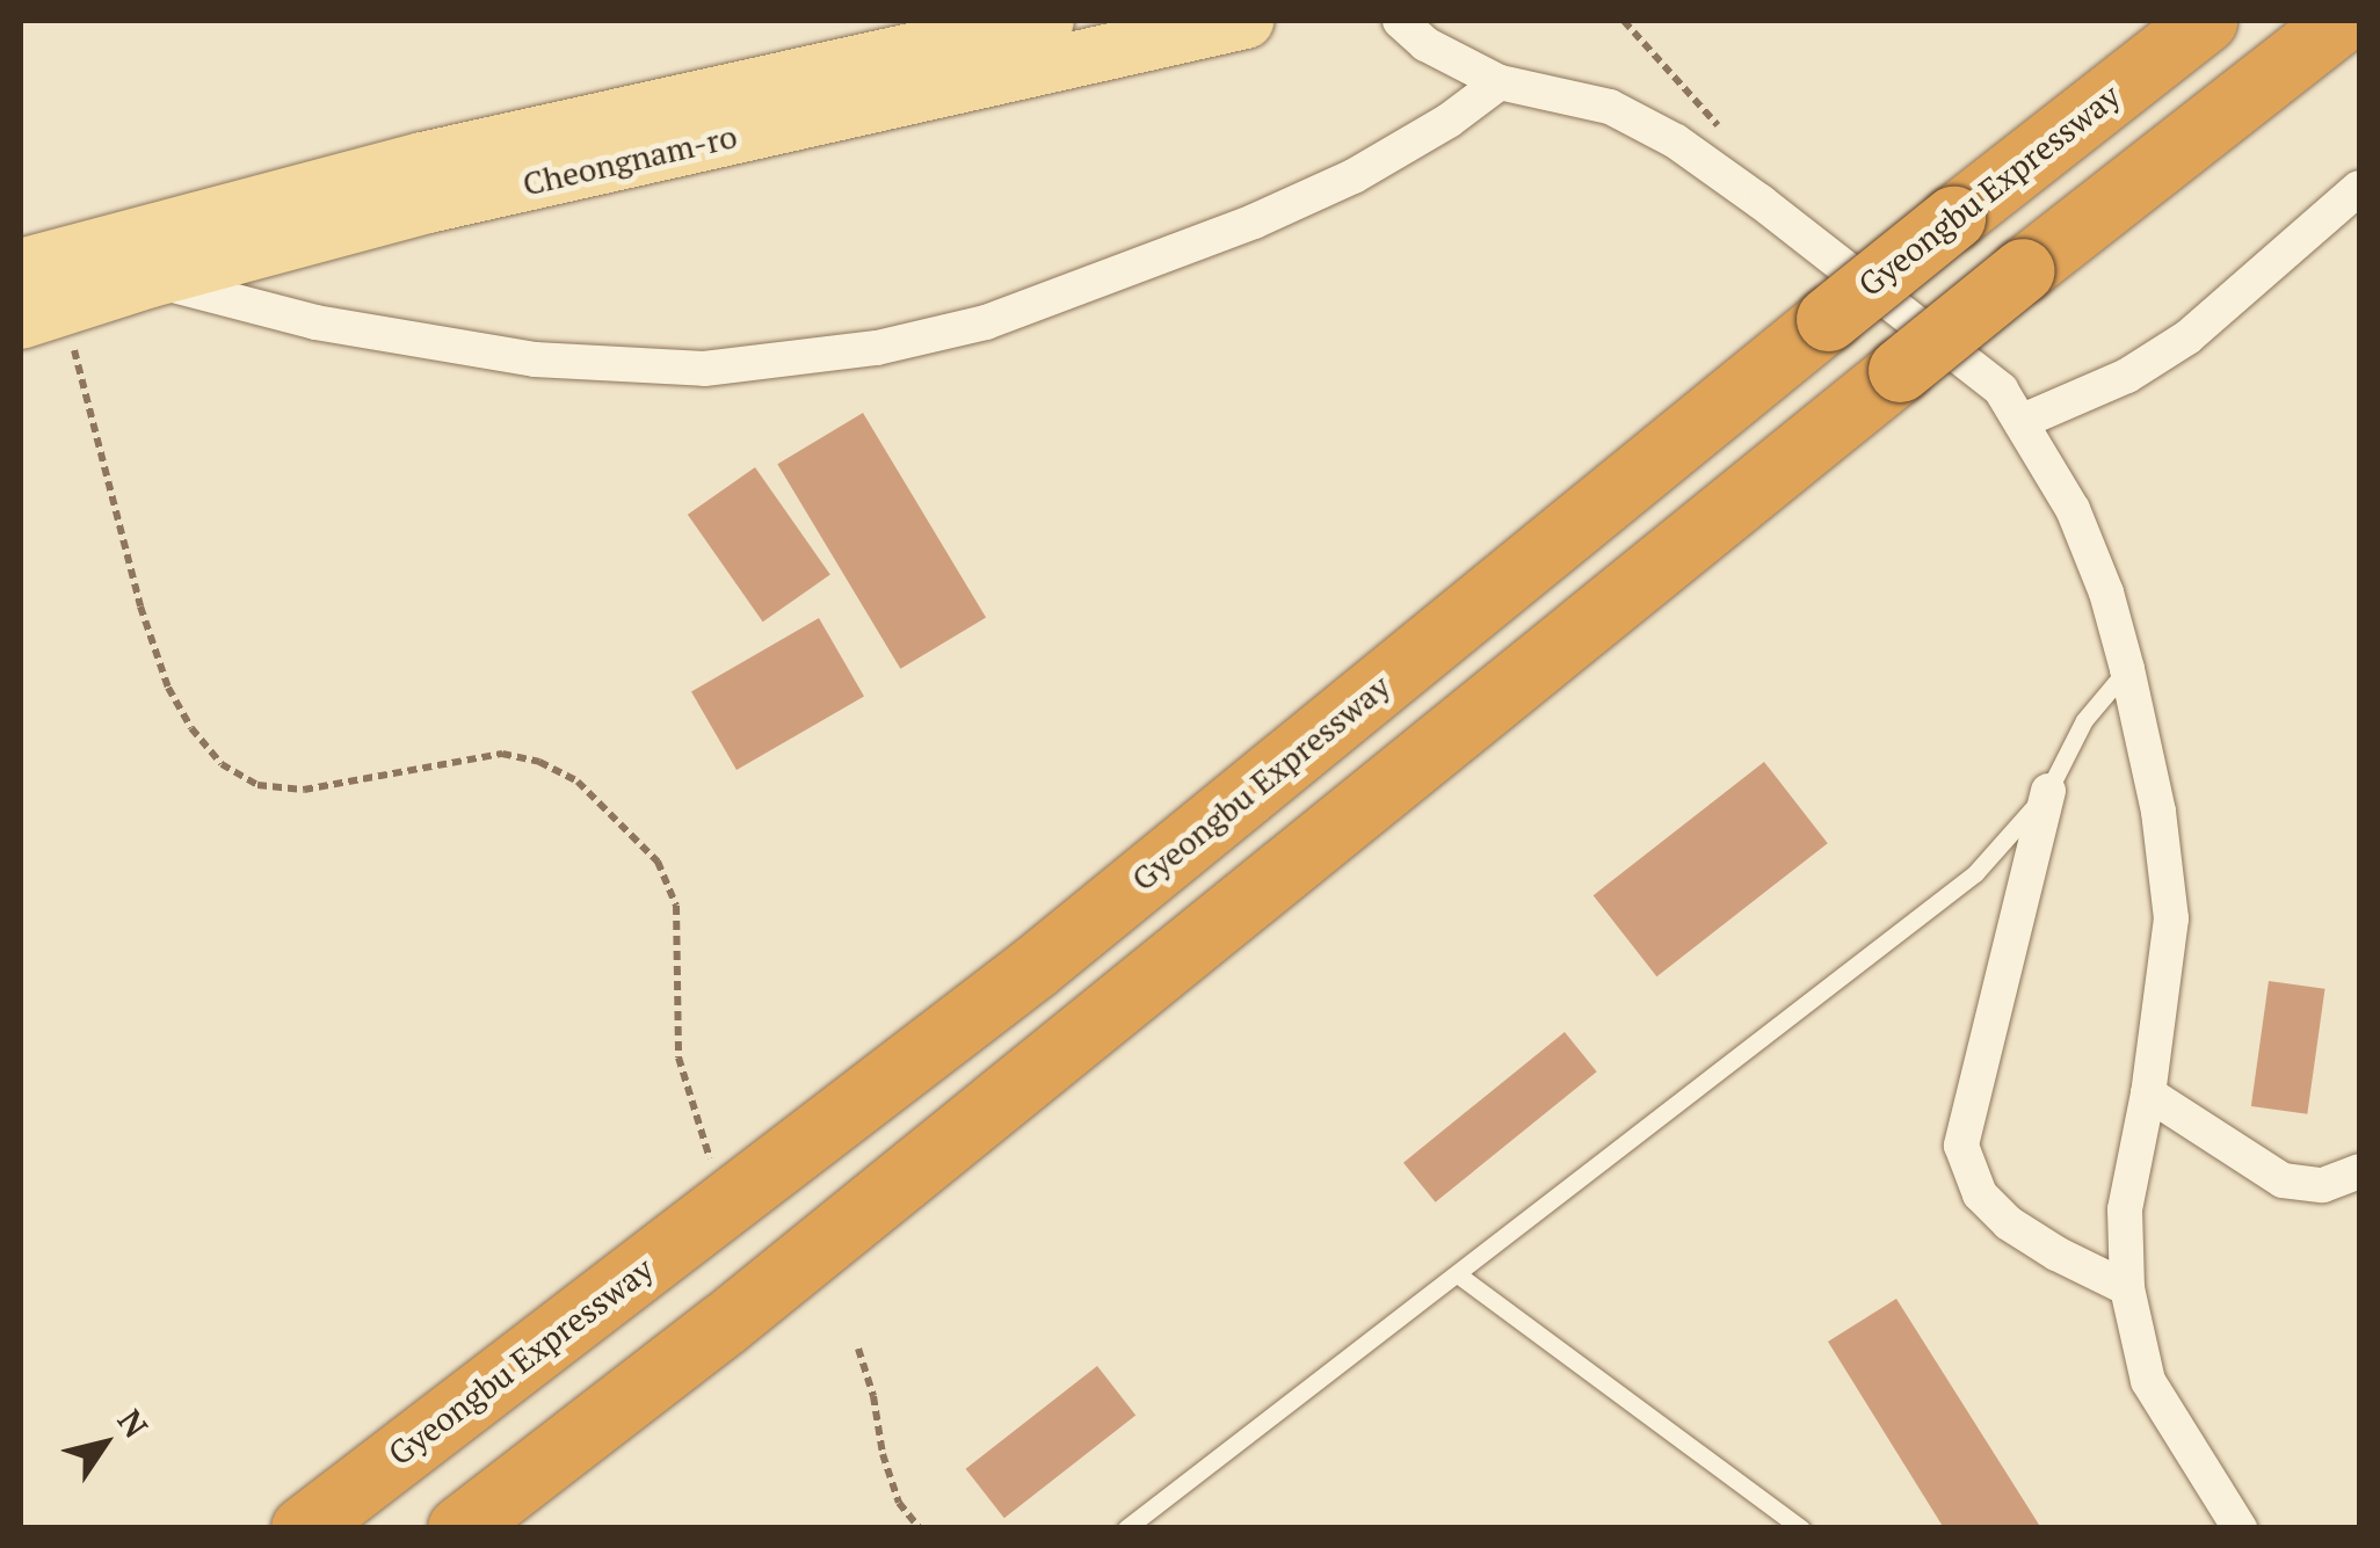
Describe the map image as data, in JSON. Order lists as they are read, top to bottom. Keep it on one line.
{"streets":{"highway":["Gyeongbu Expressway"],"main road":["Cheongnam-ro"]},"north":"top right"}
